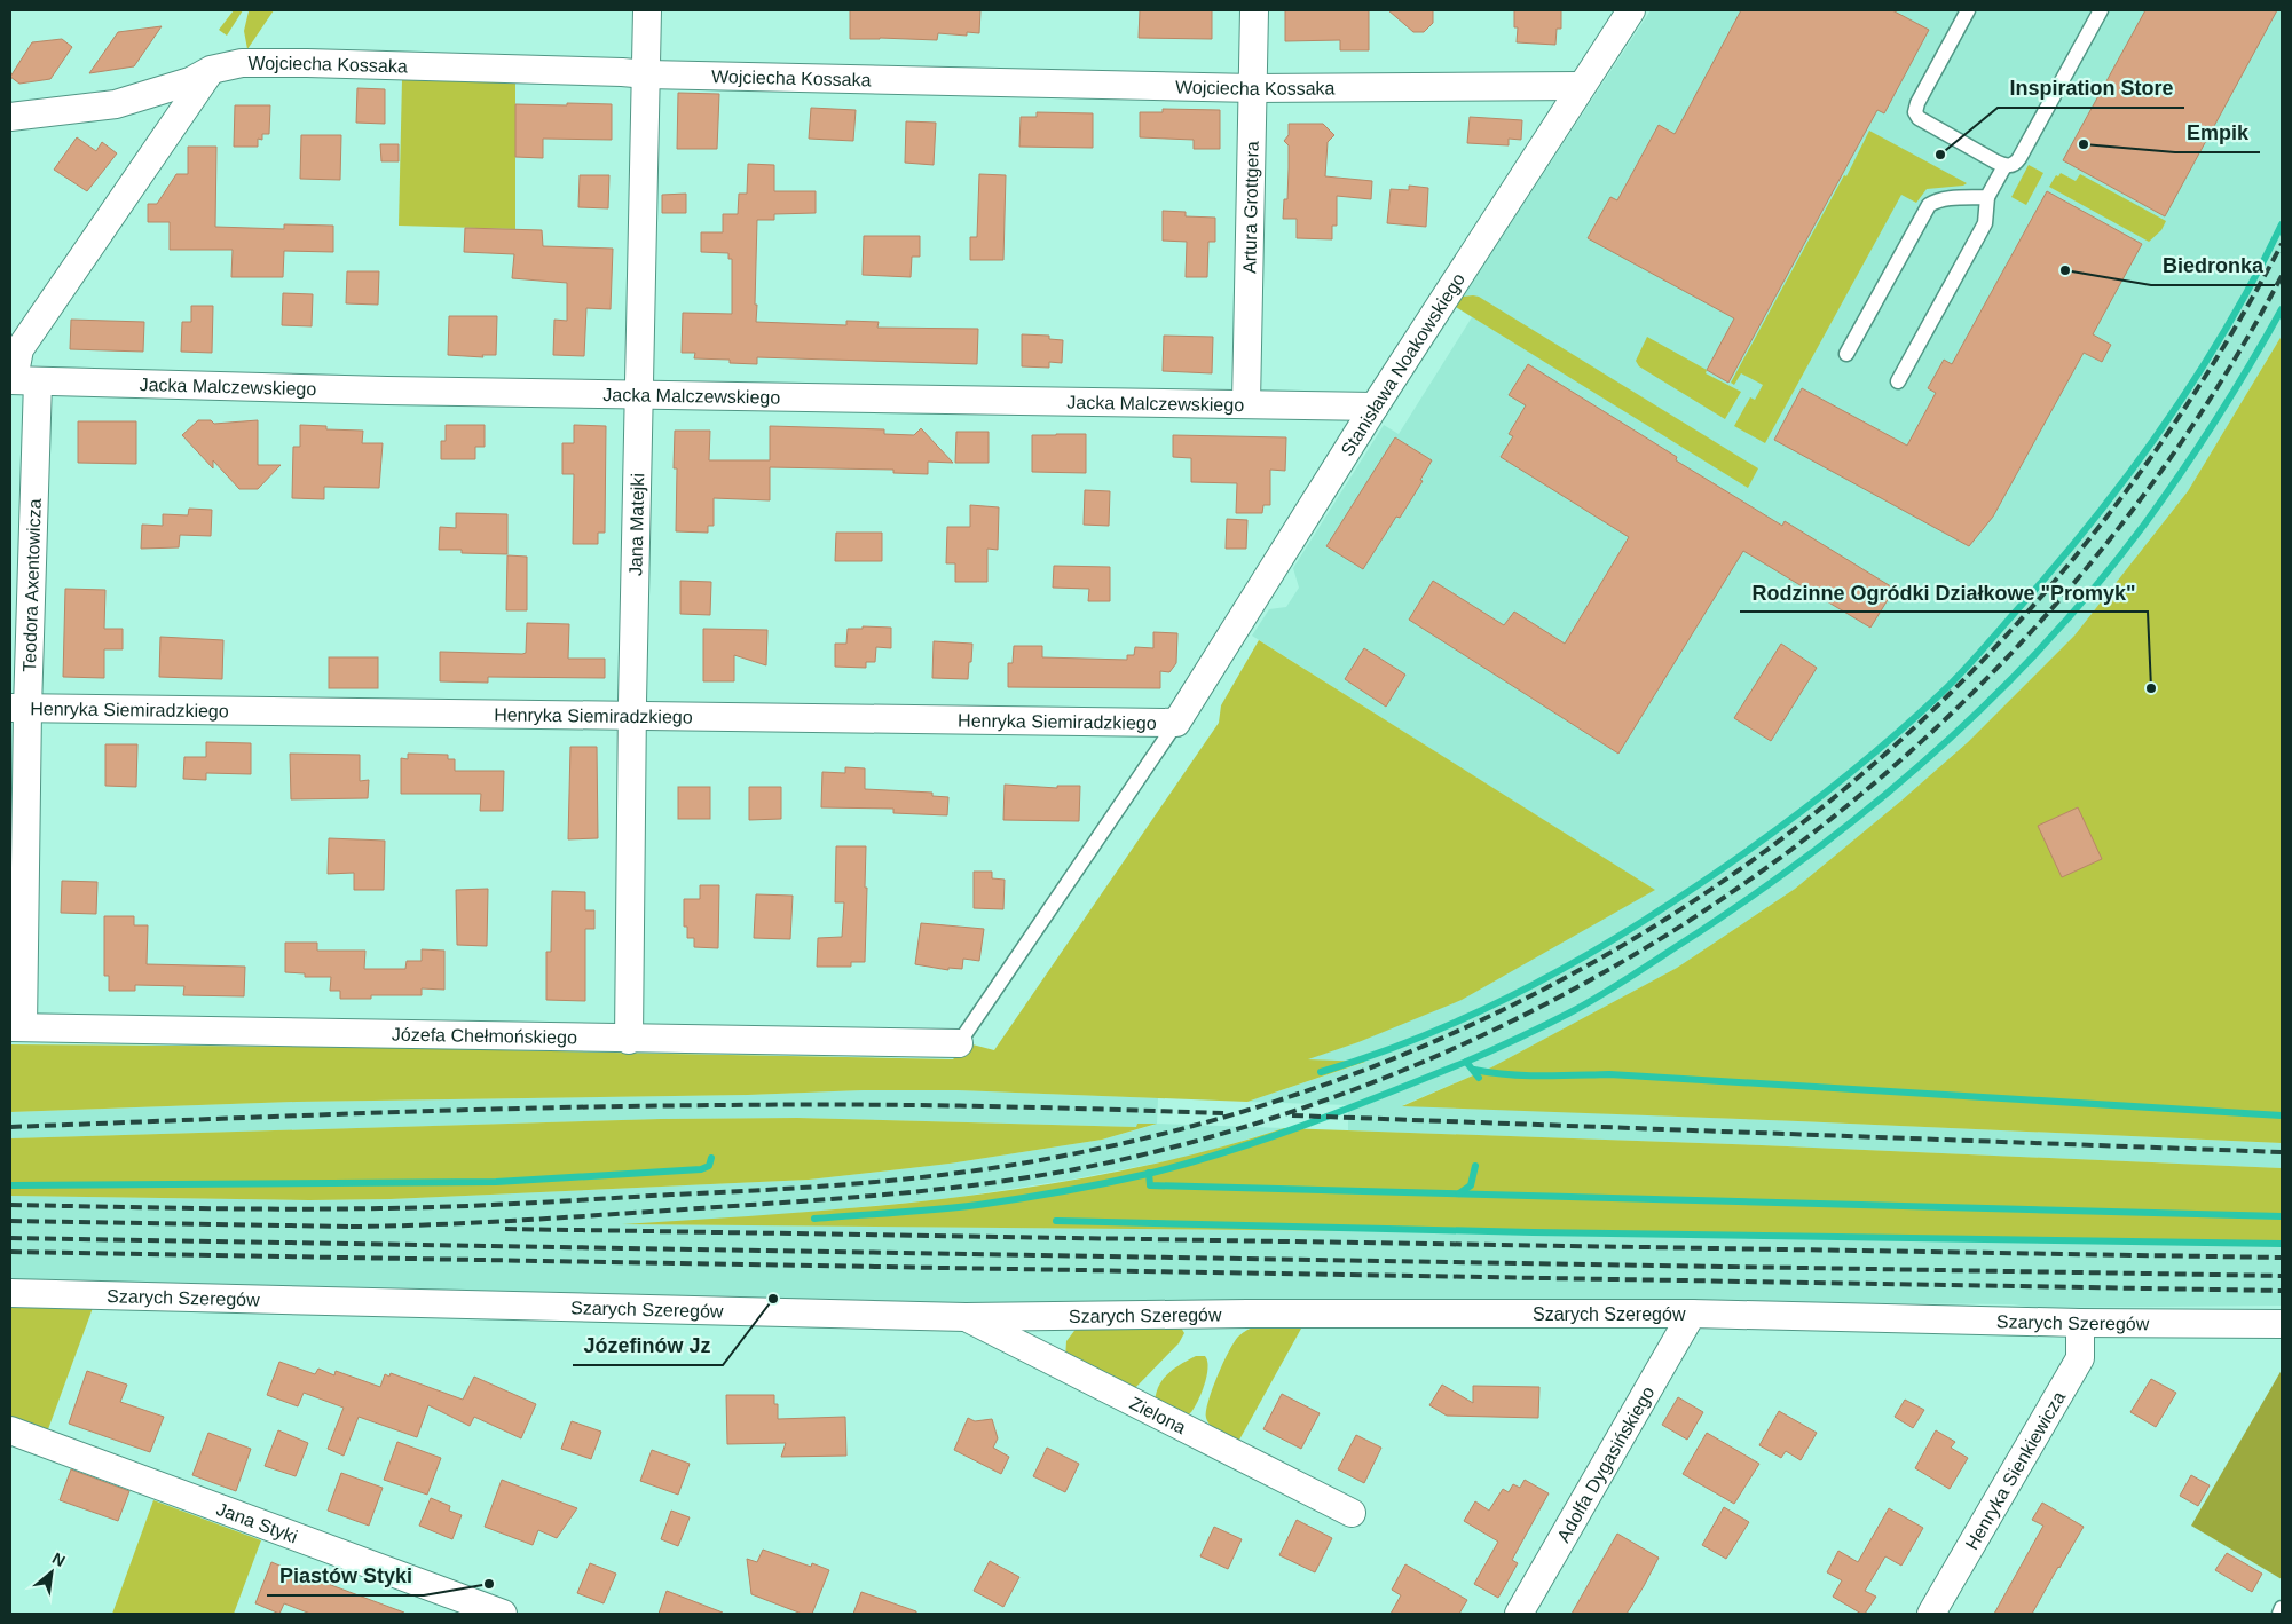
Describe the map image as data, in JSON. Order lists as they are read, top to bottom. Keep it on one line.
{"streets":{"street":["Wojciecha Kossaka","Artura Grottgera","Stanisława Noakowskiego","Jacka Malczewskiego","Jana Matejki","Teodora Axentowicza","Henryka Siemiradzkiego","Józefa Chełmońskiego","Szarych Szeregów","Zielona","Adolfa Dygasińskiego","Henryka Sienkiewicza","Jana Styki"]},"crossings":[["Wojciecha Kossaka","Artura Grottgera"],["Wojciecha Kossaka","Stanisława Noakowskiego"],["Wojciecha Kossaka","Jana Matejki"],["Wojciecha Kossaka","Teodora Axentowicza"],["Artura Grottgera","Jacka Malczewskiego"],["Stanisława Noakowskiego","Jacka Malczewskiego"],["Stanisława Noakowskiego","Henryka Siemiradzkiego"],["Jacka Malczewskiego","Jana Matejki"],["Jacka Malczewskiego","Teodora Axentowicza"],["Jana Matejki","Henryka Siemiradzkiego"],["Jana Matejki","Józefa Chełmońskiego"],["Teodora Axentowicza","Henryka Siemiradzkiego"],["Teodora Axentowicza","Józefa Chełmońskiego"],["Szarych Szeregów","Zielona"],["Szarych Szeregów","Adolfa Dygasińskiego"],["Szarych Szeregów","Henryka Sienkiewicza"]],"places":["Empik","Inspiration Store","Biedronka","Rodzinne Ogródki Działkowe \"Promyk\"","Józefinów Jz","Piastów Styki"],"north":"top right"}
